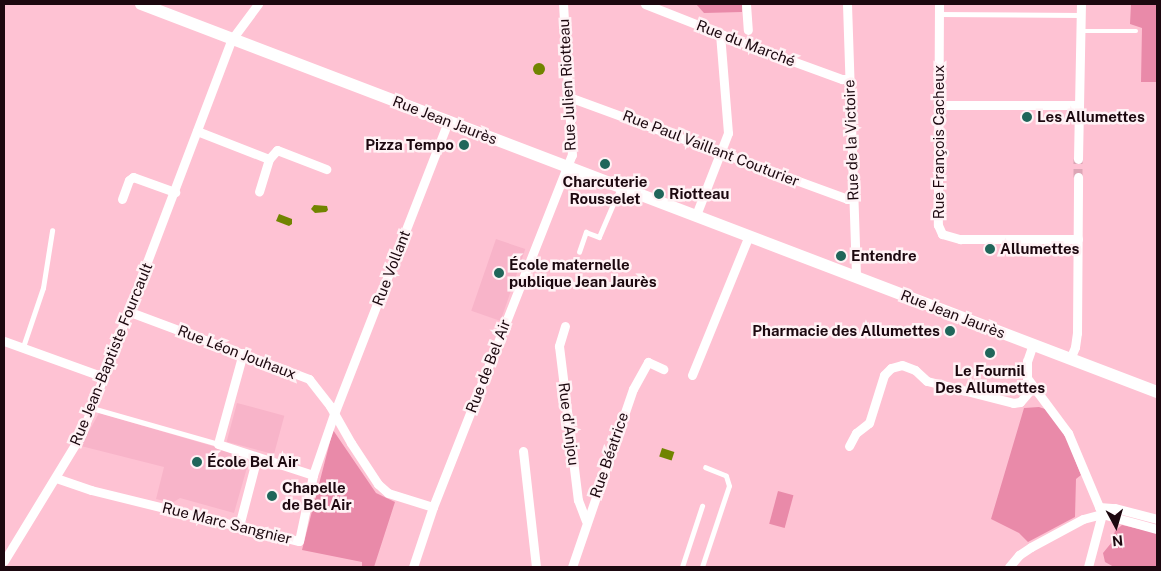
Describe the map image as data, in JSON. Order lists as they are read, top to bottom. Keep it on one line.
{"streets":{"main road":["Rue Jean Jaurès"],"street":["Rue du Marché","Rue Julien Riotteau","Rue de la Victoire","Rue François Cacheux","Rue Paul Vaillant Couturier","Rue Vollant","Rue Léon Jouhaux","Rue Jean-Baptiste Fourcault","Rue de Bel Air","Rue d'Anjou","Rue Béatrice","Rue Marc Sangnier"]},"crossings":[["Rue du Marché","Rue de la Victoire"],["Rue Julien Riotteau","Rue Jean Jaurès"],["Rue Julien Riotteau","Rue Paul Vaillant Couturier"],["Rue Julien Riotteau","Rue de Bel Air"],["Rue Jean Jaurès","Rue de la Victoire"],["Rue Jean Jaurès","Rue Vollant"],["Rue Jean Jaurès","Rue Jean-Baptiste Fourcault"],["Rue Jean Jaurès","Rue de Bel Air"],["Rue de la Victoire","Rue Paul Vaillant Couturier"],["Rue Vollant","Rue Léon Jouhaux"],["Rue Vollant","Rue Marc Sangnier"],["Rue Léon Jouhaux","Rue Jean-Baptiste Fourcault"],["Rue Léon Jouhaux","Rue de Bel Air"],["Rue Léon Jouhaux","Rue Marc Sangnier"],["Rue Jean-Baptiste Fourcault","Rue Marc Sangnier"],["Rue d'Anjou","Rue Béatrice"]],"places":["Les Allumettes","Pizza Tempo","Charcuterie Rousselet","Riotteau","Allumettes","Entendre","École maternelle publique Jean Jaurès","Pharmacie des Allumettes","Le Fournil Des Allumettes","École Bel Air","Chapelle de Bel Air"],"north":"bottom"}
